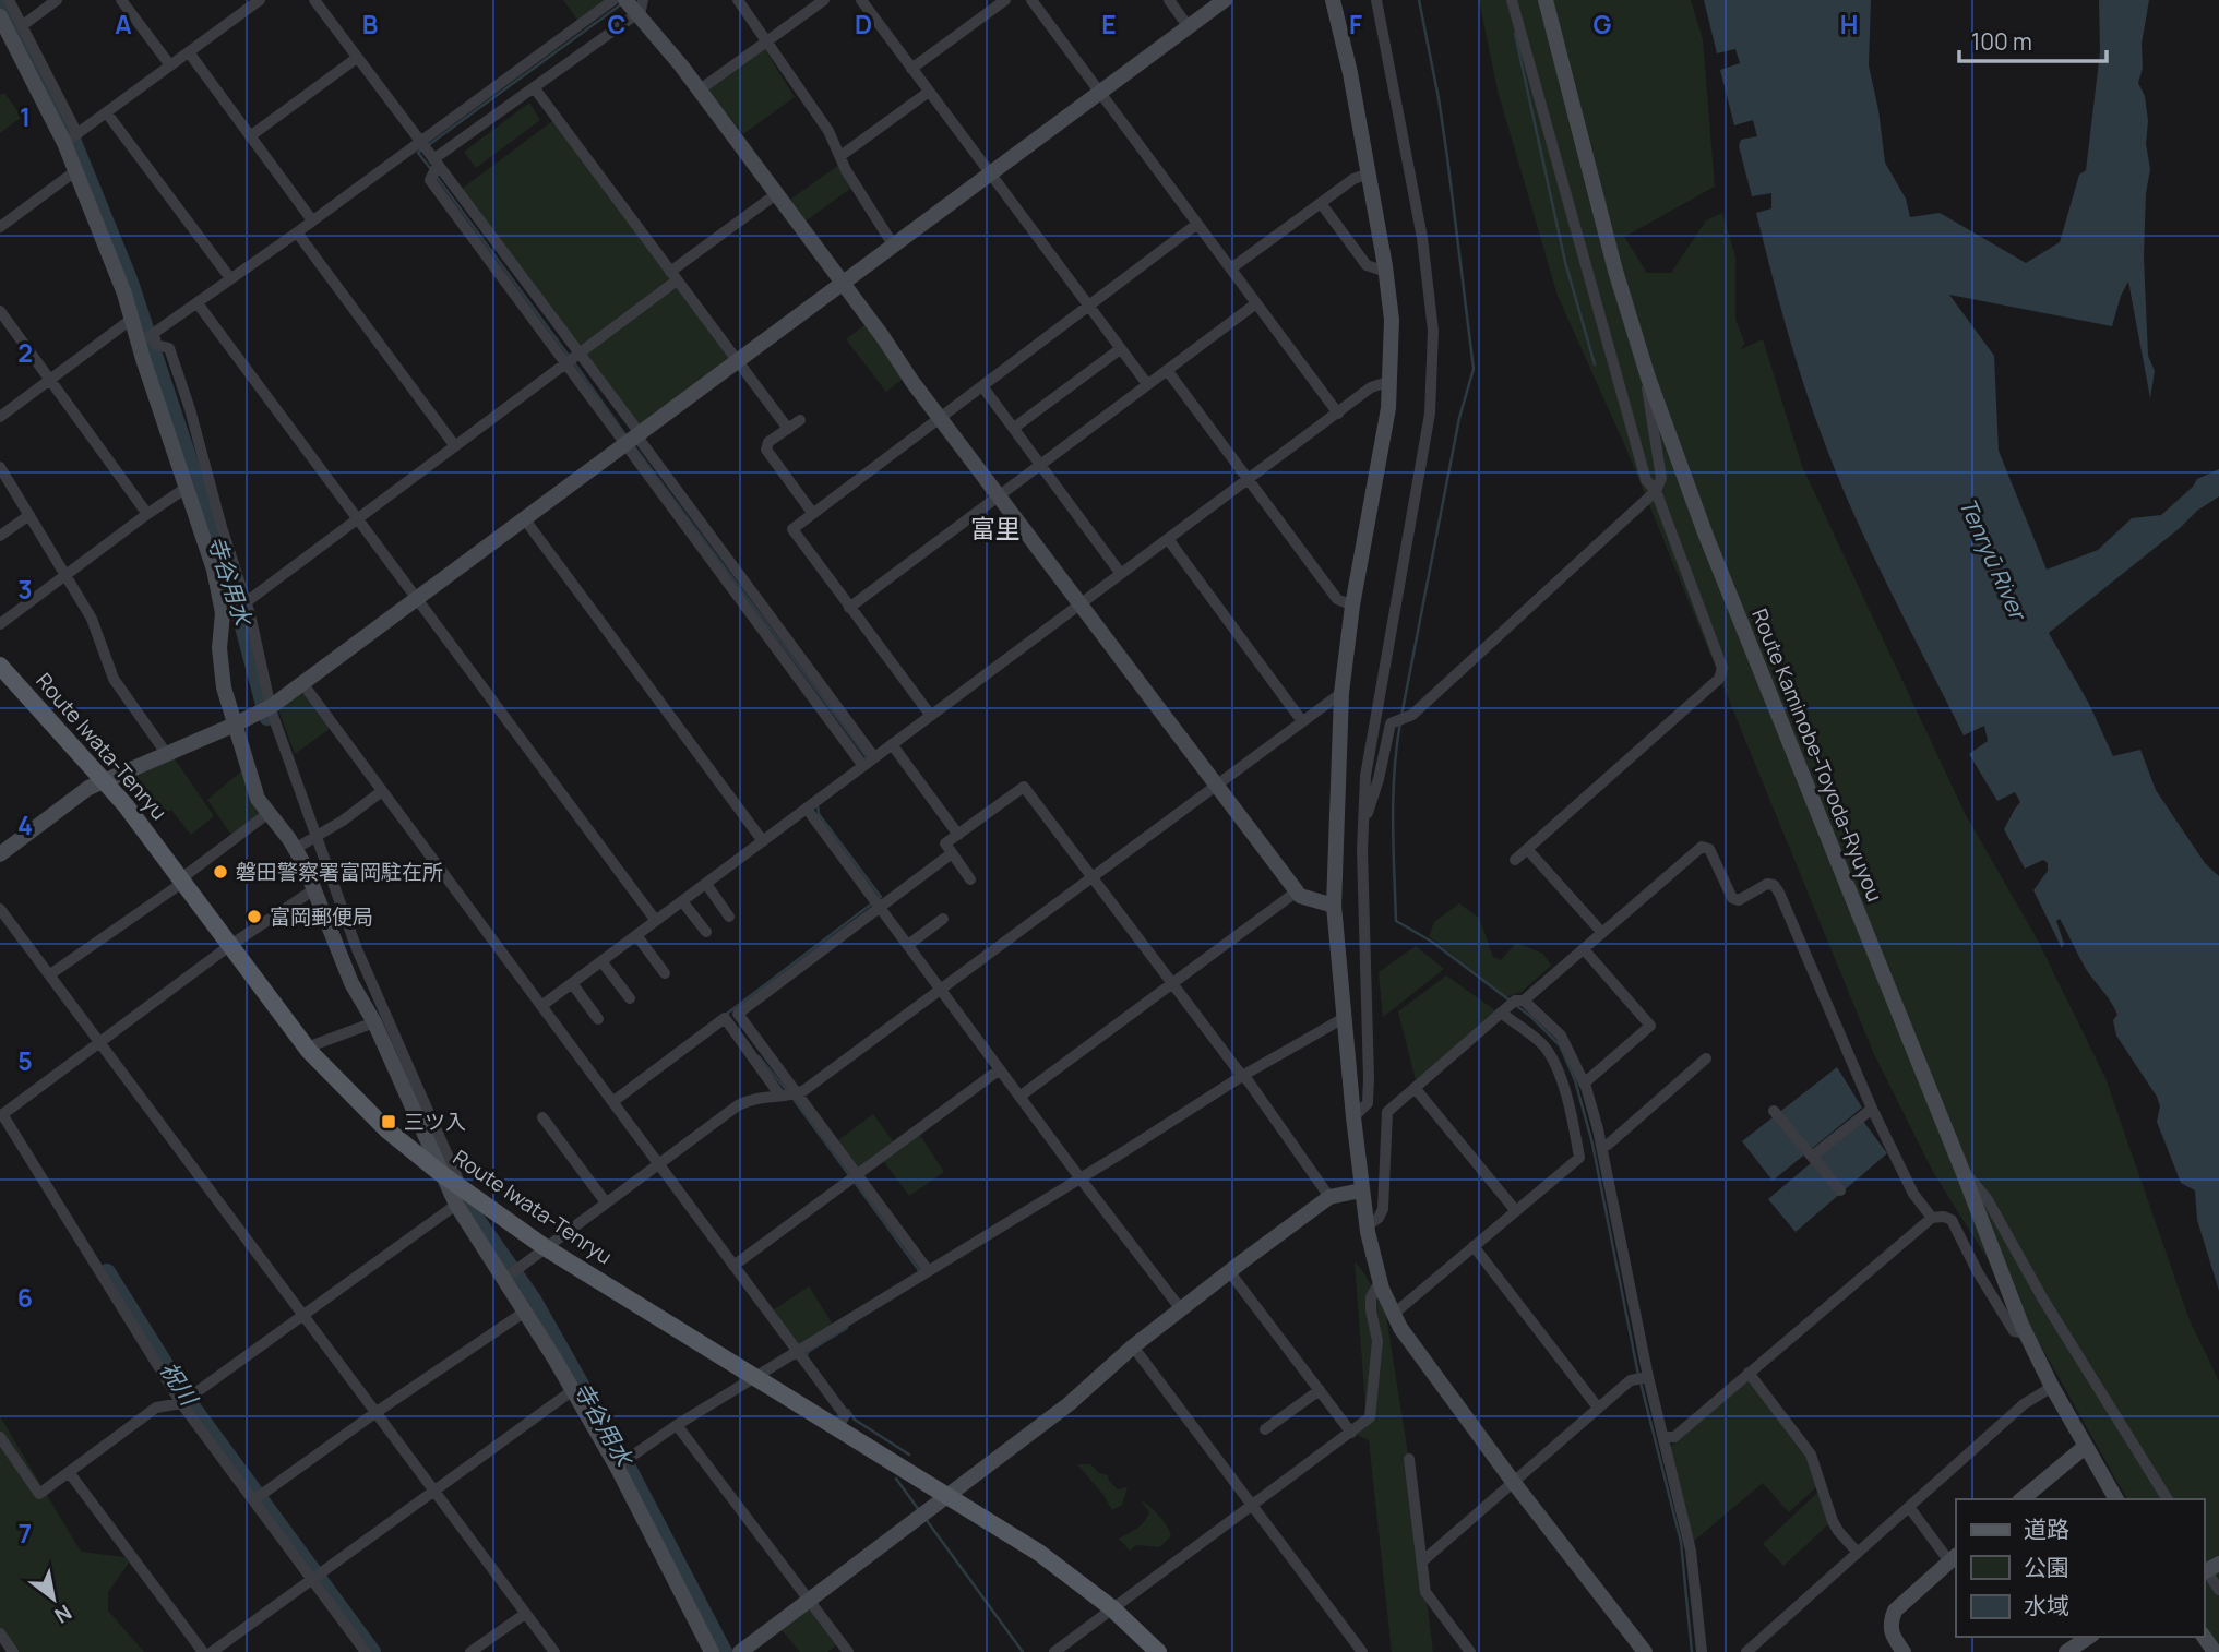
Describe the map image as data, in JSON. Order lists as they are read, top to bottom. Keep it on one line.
{"streets":{"main road":["Route Iwata-Tenryu"],"street":["Route Kaminobe-Toyoda-Ryuyou"]},"districts":["富里"],"water":["Tenryū River","寺谷用水","祝川"],"places":{"other":["磐田警察署富岡駐在所","富岡郵便局"],"transit":["三ツ入"]},"legend":["道路","公園","水域"],"scale_bar":"100 m","north":"bottom right","grid":{"columns":["A","B","C","D","E","F","G","H"],"rows":["1","2","3","4","5","6","7"]}}
